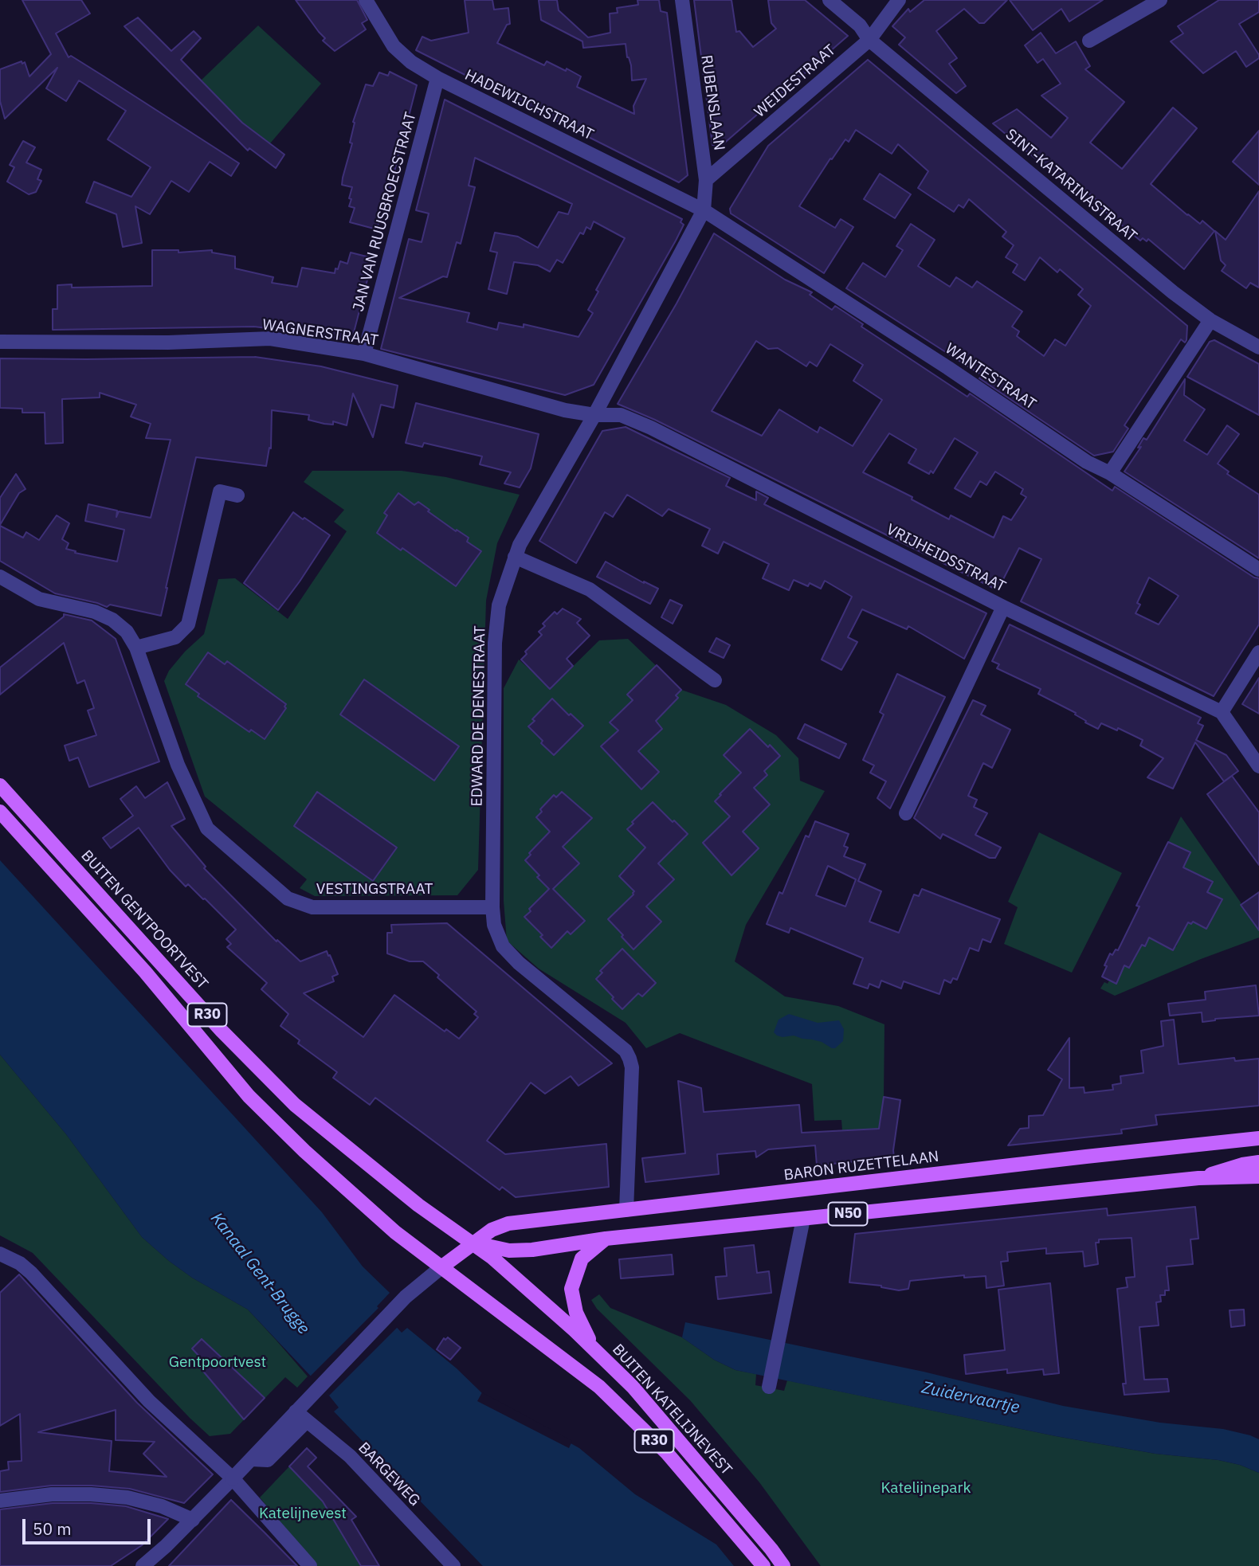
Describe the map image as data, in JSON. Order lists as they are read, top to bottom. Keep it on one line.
{"streets":{"main road":["BUITEN GENTPOORTVEST","R30","BARON RUZETTELAAN","N50","BUITEN KATELIJNEVEST"],"street":["WEIDESTRAAT","RUBENSLAAN","HADEWIJCHSTRAAT","SINT-KATARINASTRAAT","JAN VAN RUUSBROECSTRAAT","WAGNERSTRAAT","WANTESTRAAT","VRIJHEIDSSTRAAT","EDWARD DE DENESTRAAT","VESTINGSTRAAT","BARGEWEG"]},"crossings":[["WEIDESTRAAT","RUBENSLAAN"],["WEIDESTRAAT","SINT-KATARINASTRAAT"],["RUBENSLAAN","HADEWIJCHSTRAAT"],["RUBENSLAAN","WANTESTRAAT"],["HADEWIJCHSTRAAT","JAN VAN RUUSBROECSTRAAT"],["HADEWIJCHSTRAAT","WANTESTRAAT"],["JAN VAN RUUSBROECSTRAAT","WAGNERSTRAAT"],["WAGNERSTRAAT","VRIJHEIDSSTRAAT"],["WAGNERSTRAAT","EDWARD DE DENESTRAAT"],["VRIJHEIDSSTRAAT","EDWARD DE DENESTRAAT"],["EDWARD DE DENESTRAAT","VESTINGSTRAAT"],["BUITEN GENTPOORTVEST","BARON RUZETTELAAN"],["BUITEN GENTPOORTVEST","N50"],["BUITEN GENTPOORTVEST","BUITEN KATELIJNEVEST"],["R30","BARON RUZETTELAAN"],["R30","N50"],["R30","BUITEN KATELIJNEVEST"],["BARON RUZETTELAAN","N50"],["BARON RUZETTELAAN","BUITEN KATELIJNEVEST"],["BARON RUZETTELAAN","BARGEWEG"],["N50","BUITEN KATELIJNEVEST"]],"water":["Kanaal Gent-Brugge","Zuidervaartje"],"parks":["Gentpoortvest","Katelijnepark","Katelijnevest"],"scale_bar":"50 m"}
